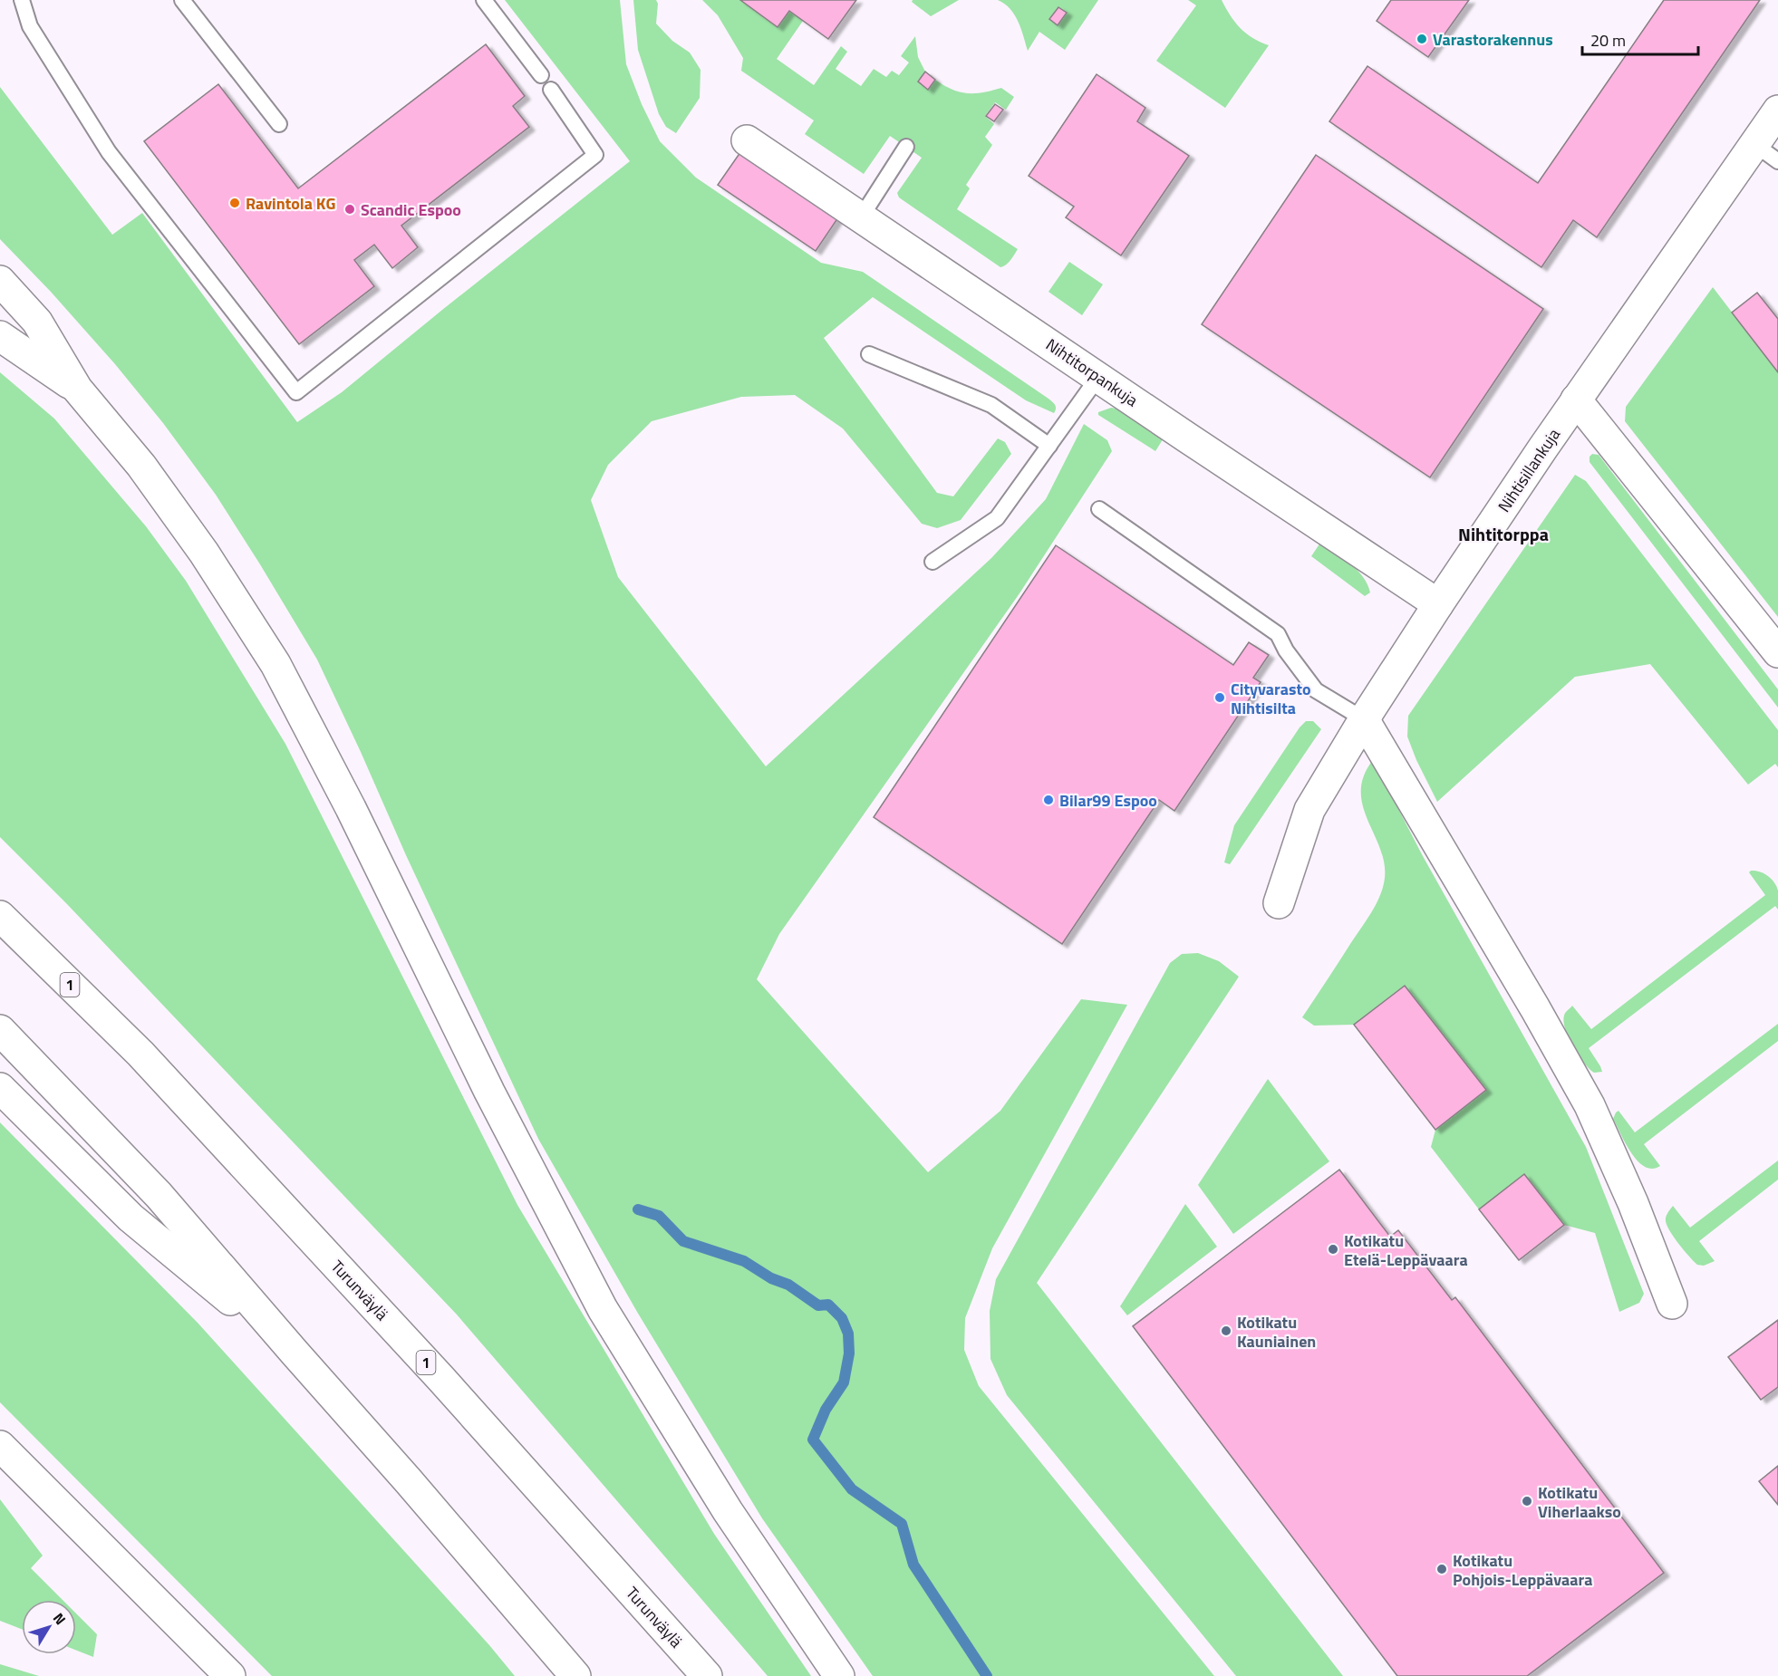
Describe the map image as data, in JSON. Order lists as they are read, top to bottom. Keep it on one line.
{"streets":{"main road":["Nihtitorpankuja","Nihtisillankuja","1","Turunväylä"]},"crossings":[["Nihtitorpankuja","Nihtisillankuja"]],"districts":["Nihtitorppa"],"places":["Varastorakennus","Ravintola KG","Scandic Espoo","Cityvarasto Nihtisilta","Bilar99 Espoo","Kotikatu Etelä-Leppävaara","Kotikatu Kauniainen","Kotikatu Viherlaakso","Kotikatu Pohjois-Leppävaara"],"scale_bar":"20 m","north":"top right"}
